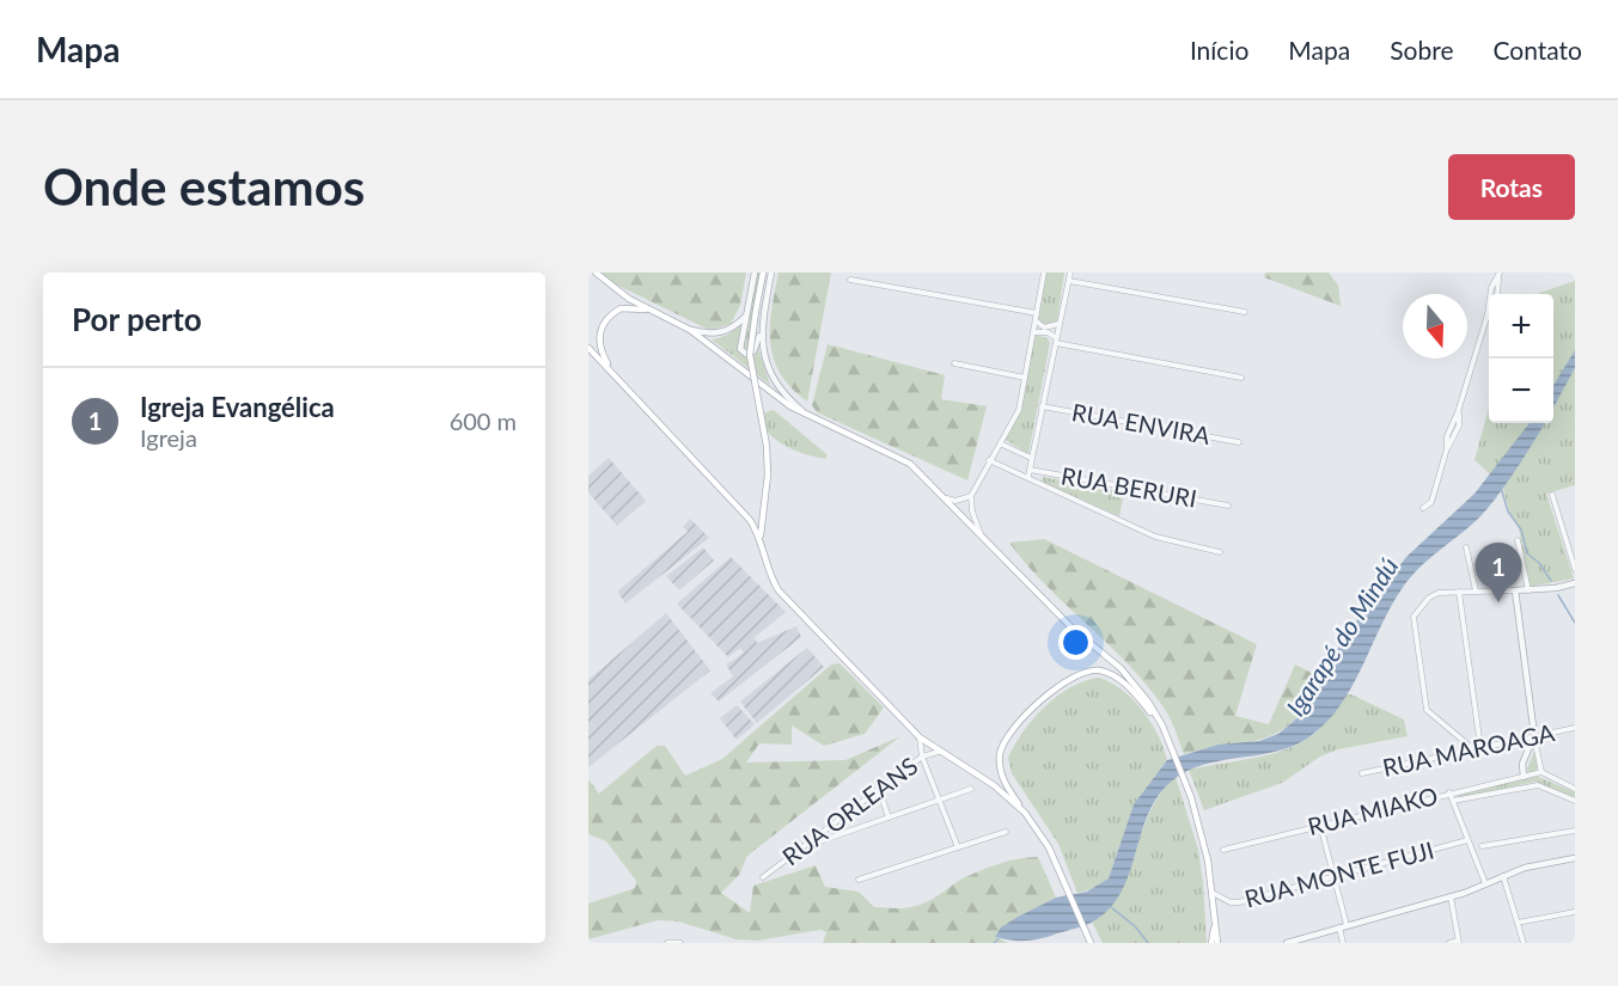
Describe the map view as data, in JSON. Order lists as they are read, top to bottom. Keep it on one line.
{"streets":{"street":["RUA ENVIRA","RUA BERURI","RUA MAROAGA","RUA ORLEANS","RUA MIAKO","RUA MONTE FUJI"]},"water":["Igarapé do Mindú"],"north":"bottom","page":{"header":"Mapa","nav":["Início","Mapa","Sobre","Contato"],"buttons":"Rotas","title":"Onde estamos","heading":"Por perto","map_buttons":["+","−"],"list":[{"mark":"1","name":"Igreja Evangélica","note":"Igreja","value":"600 m"}],"pins":"1"}}
